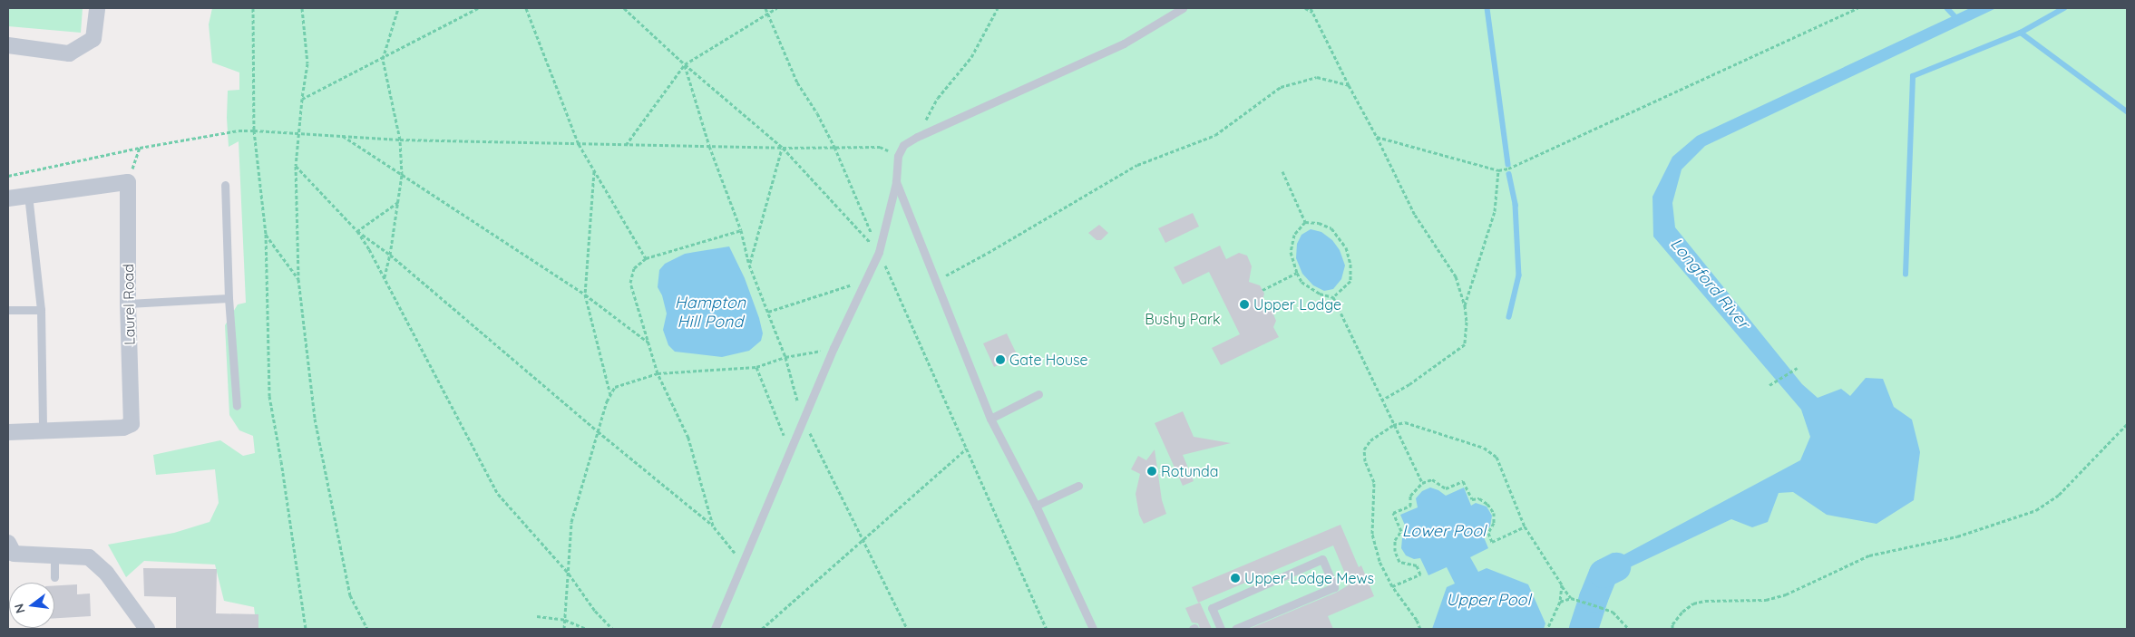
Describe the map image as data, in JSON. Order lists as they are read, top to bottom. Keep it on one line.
{"streets":{"street":["Laurel Road"]},"water":["Longford River","Hampton Hill Pond","Lower Pool","Upper Pool"],"parks":["Bushy Park"],"places":["Upper Lodge","Gate House","Rotunda","Upper Lodge Mews"],"north":"left"}
